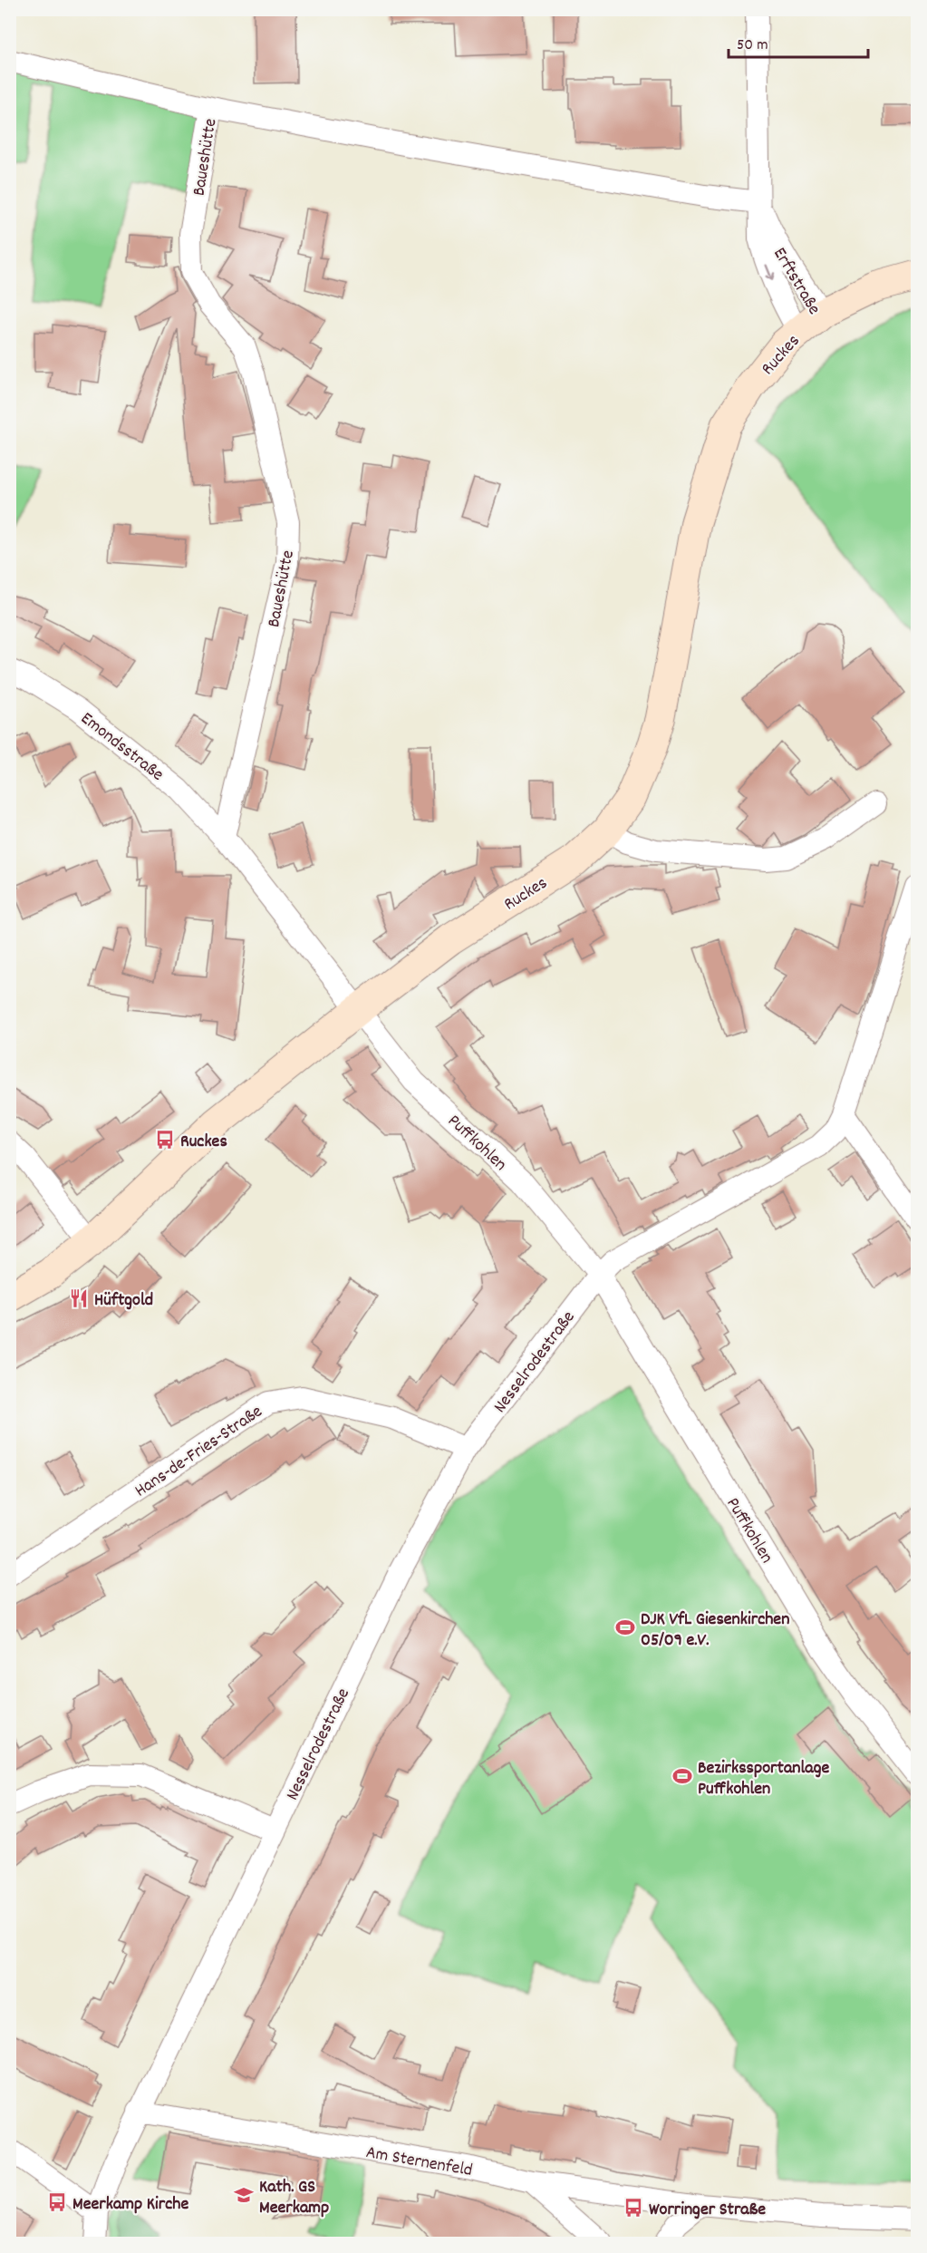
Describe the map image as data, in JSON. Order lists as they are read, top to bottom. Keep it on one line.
{"streets":{"main road":["Ruckes"],"street":["Baueshütte","Erftstraße","Emondsstraße","Puffkohlen","Nesselrodestraße","Hans-de-Fries-Straße","Am Sternenfeld"]},"crossings":[["Baueshütte","Emondsstraße"],["Erftstraße","Ruckes"],["Ruckes","Puffkohlen"],["Puffkohlen","Nesselrodestraße"],["Nesselrodestraße","Hans-de-Fries-Straße"],["Nesselrodestraße","Am Sternenfeld"]],"places":{"bus stop":["Ruckes","Meerkamp Kirche","Worringer Straße"],"restaurant":["Hüftgold"],"sports":["DJK VfL Giesenkirchen 05/09 e.V.","Bezirkssportanlage Puffkohlen"],"school or university":["Kath. GS Meerkamp"]},"scale_bar":"50 m"}
